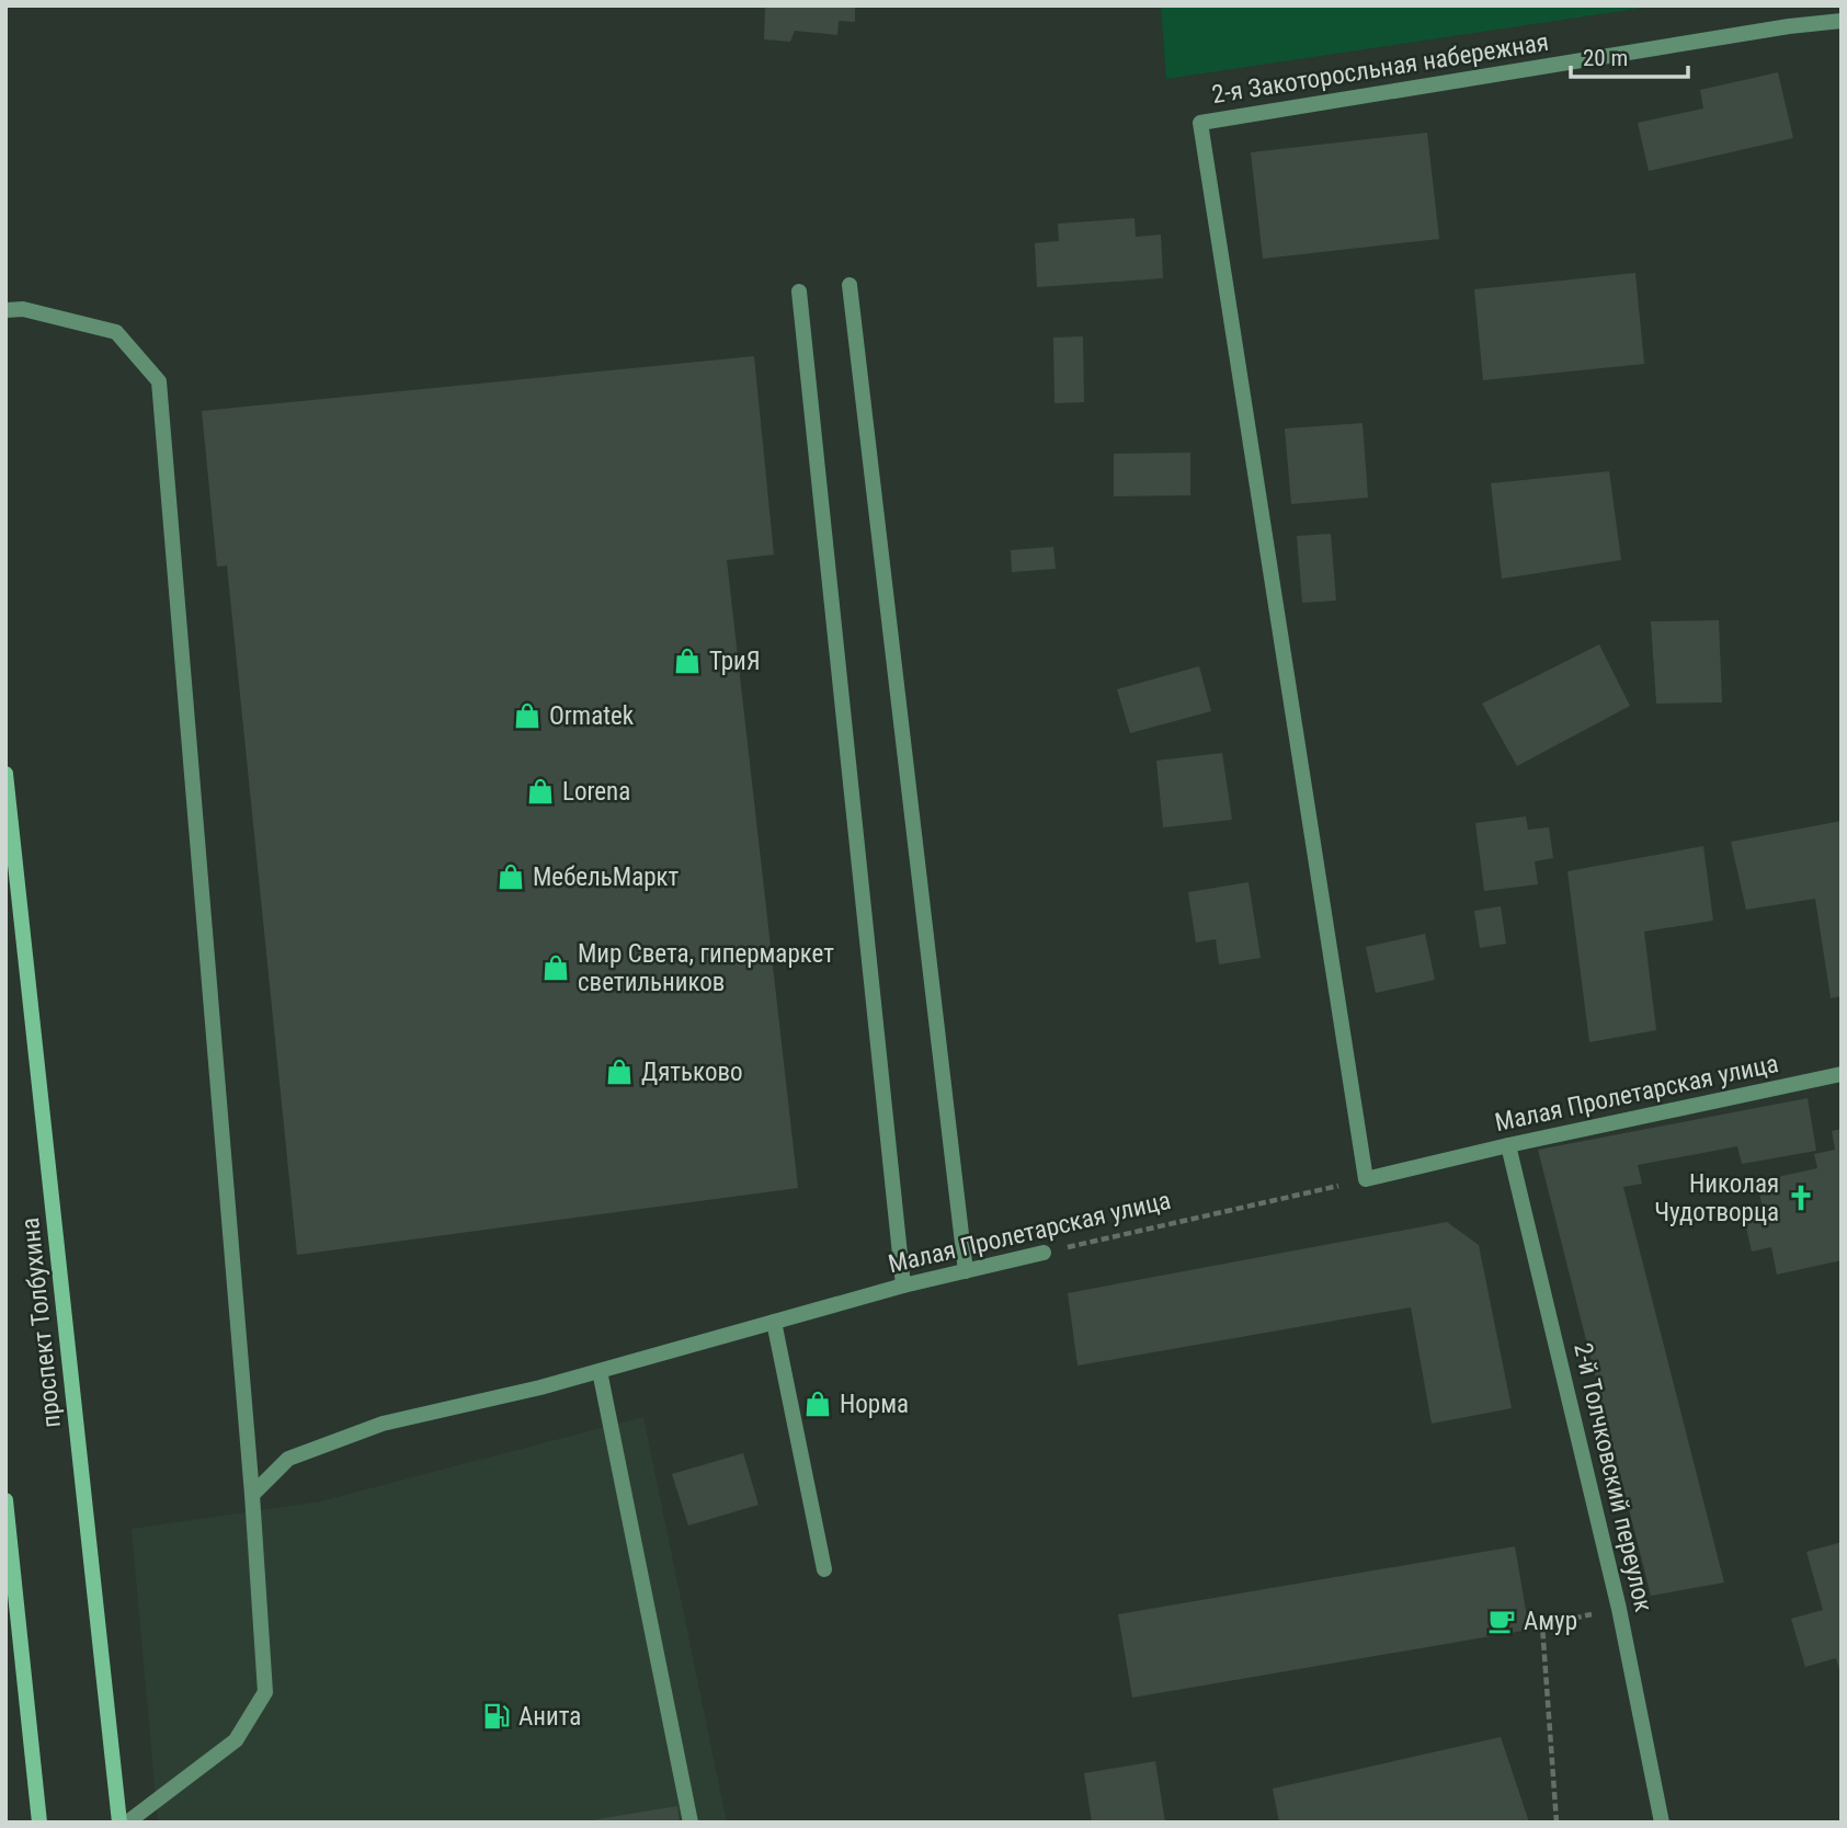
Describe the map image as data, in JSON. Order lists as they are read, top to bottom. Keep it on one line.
{"streets":{"main road":["проспект Толбухина"],"street":["2-я Закоторосльная набережная","Малая Пролетарская улица","2-й Толчковский переулок"]},"crossings":[["2-я Закоторосльная набережная","Малая Пролетарская улица"],["Малая Пролетарская улица","2-й Толчковский переулок"]],"places":{"shop":["ТриЯ","Ormatek","Lorena","МебельМаркт","Мир Света, гипермаркет светильников","Дятьково","Норма"],"church":["Николая Чудотворца"],"cafe":["Амур"],"fuel station":["Анита"]},"scale_bar":"20 m"}
